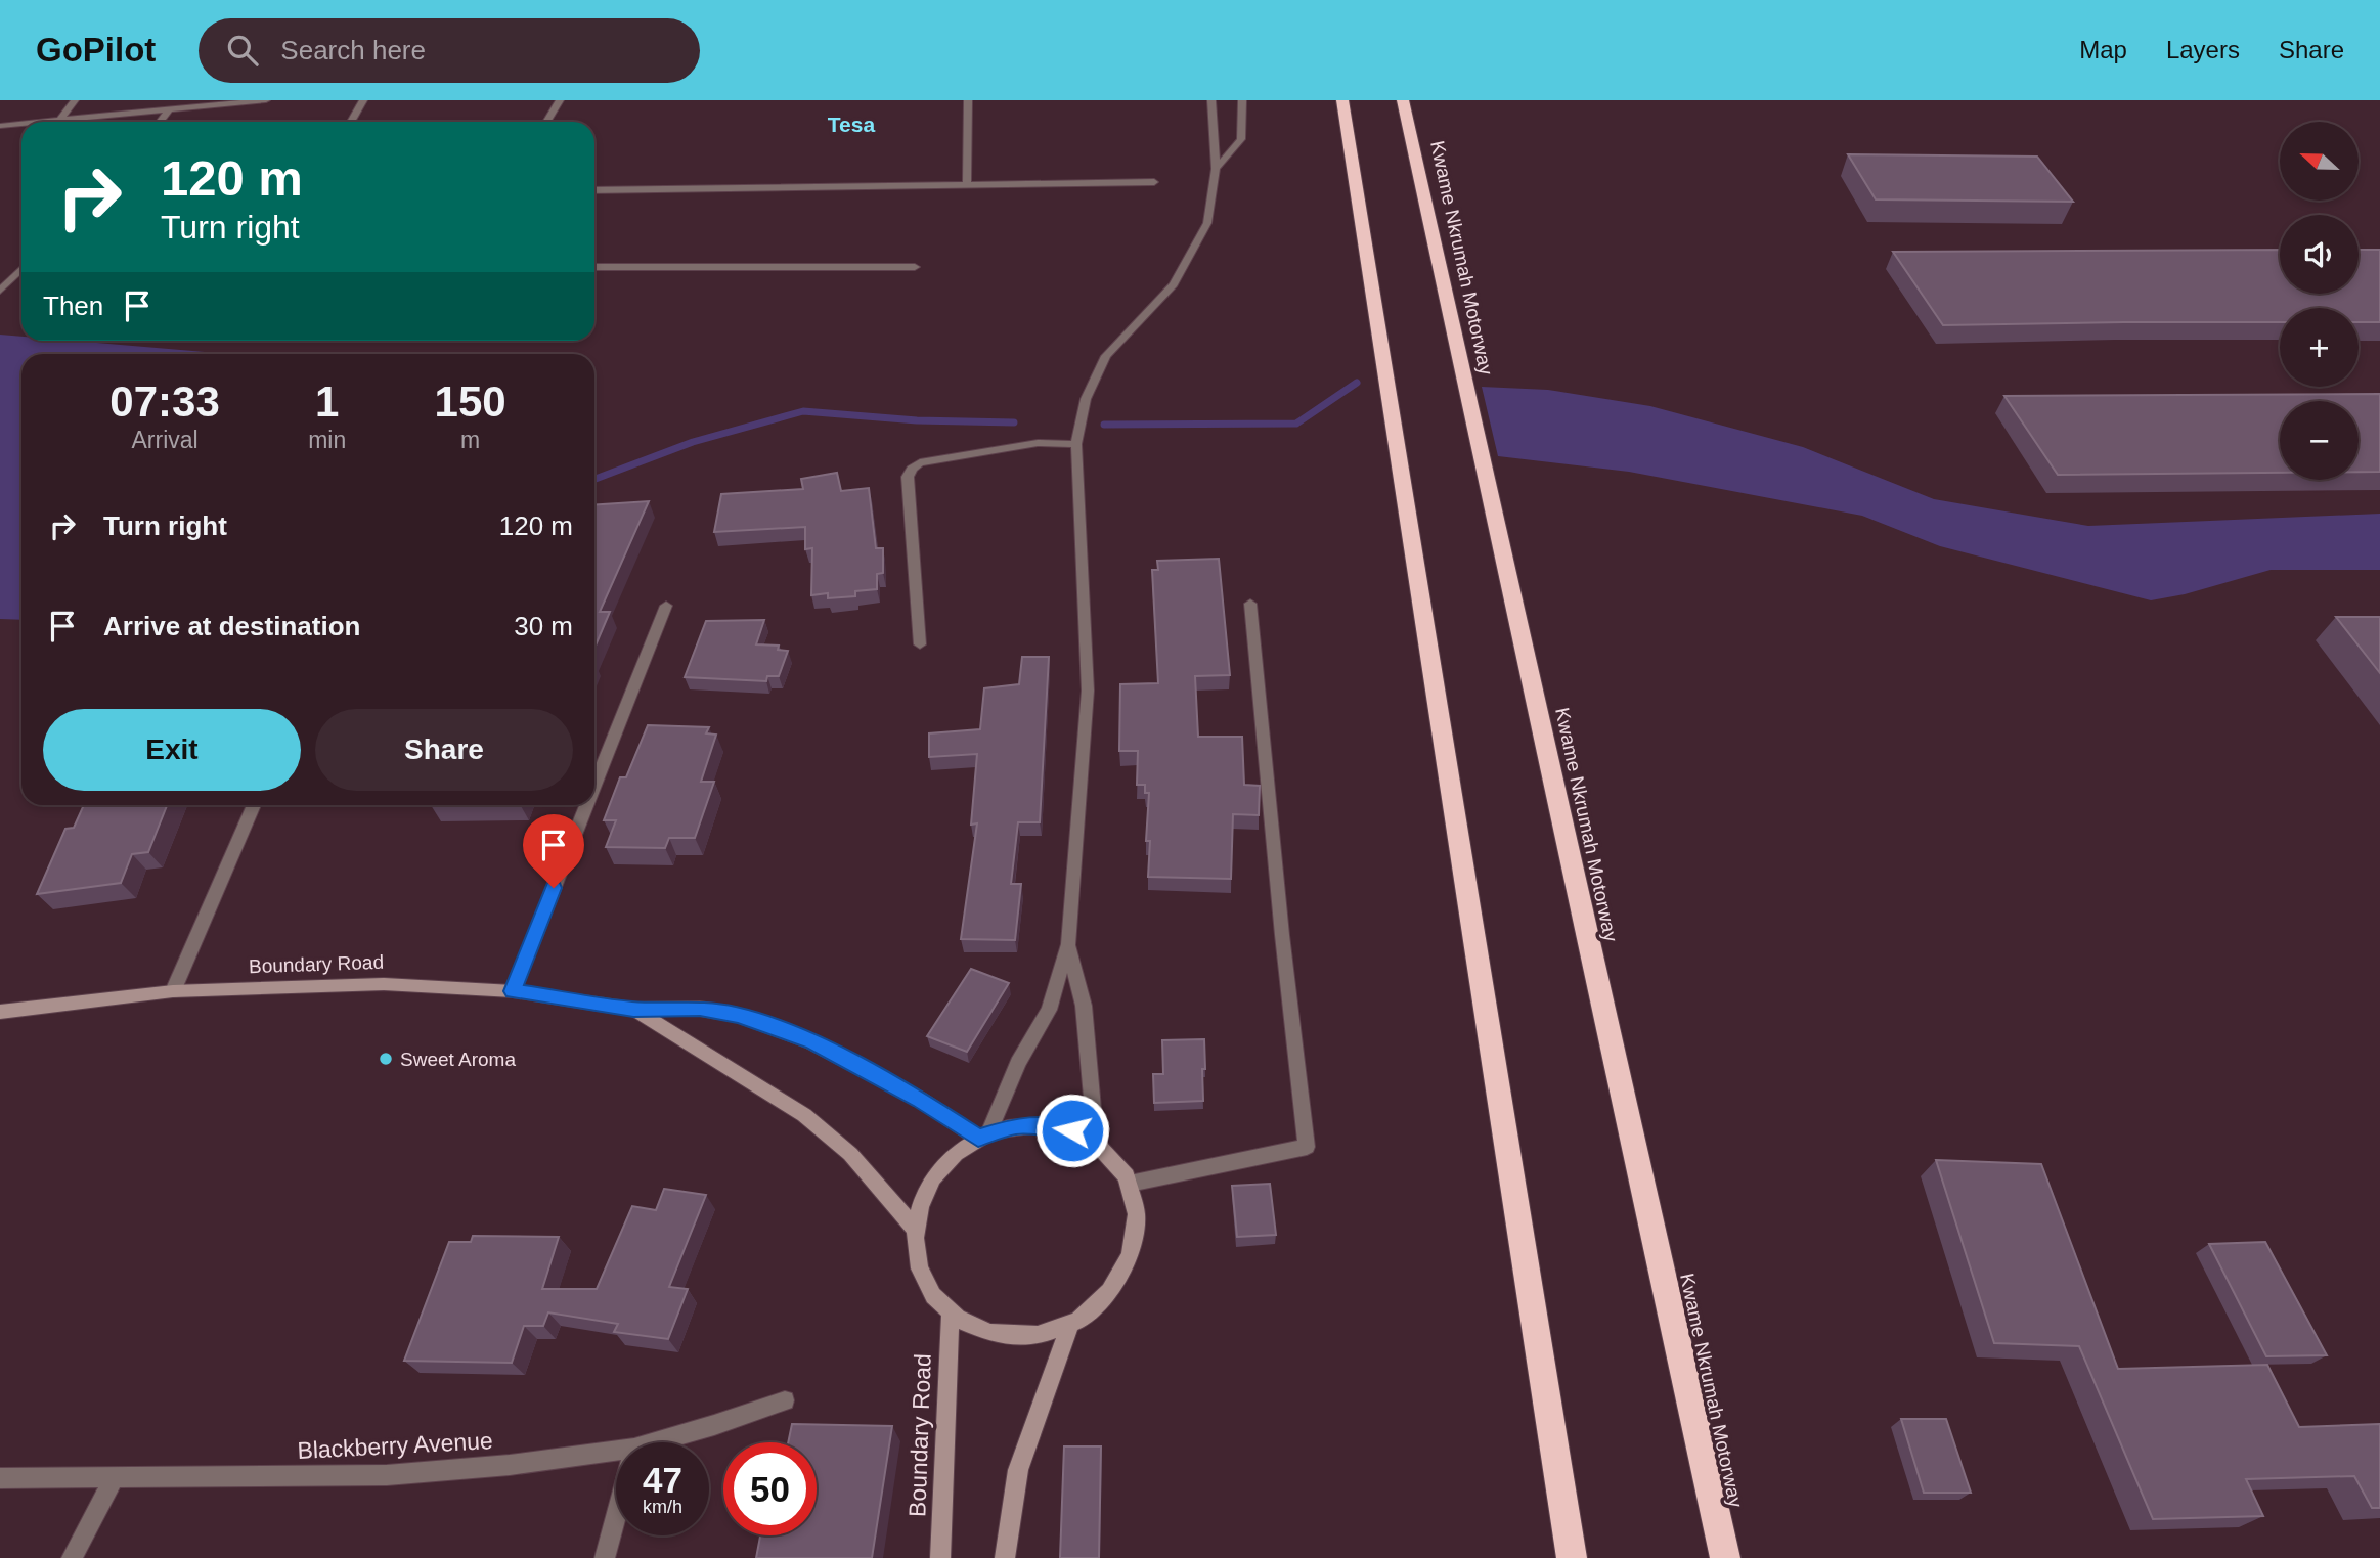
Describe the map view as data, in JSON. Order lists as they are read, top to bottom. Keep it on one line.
{"streets":{"highway":["Kwame Nkrumah Motorway"],"main road":["Boundary Road"],"street":["Blackberry Avenue"]},"districts":["Tesa"],"places":["Sweet Aroma"],"north":"left","page":{"header":"GoPilot","search":"Search here","nav":["Map","Layers","Share"],"map_buttons":["+","−"],"turn":["120 m","Turn right"],"then":"Then","eta":["07:33","Arrival","1","min","150","m"],"list":[{"name":"Turn right","value":"120 m"},{"name":"Arrive at destination","value":"30 m"}],"buttons":["Exit","Share"],"speed":"47 km/h","limit":"50"}}
